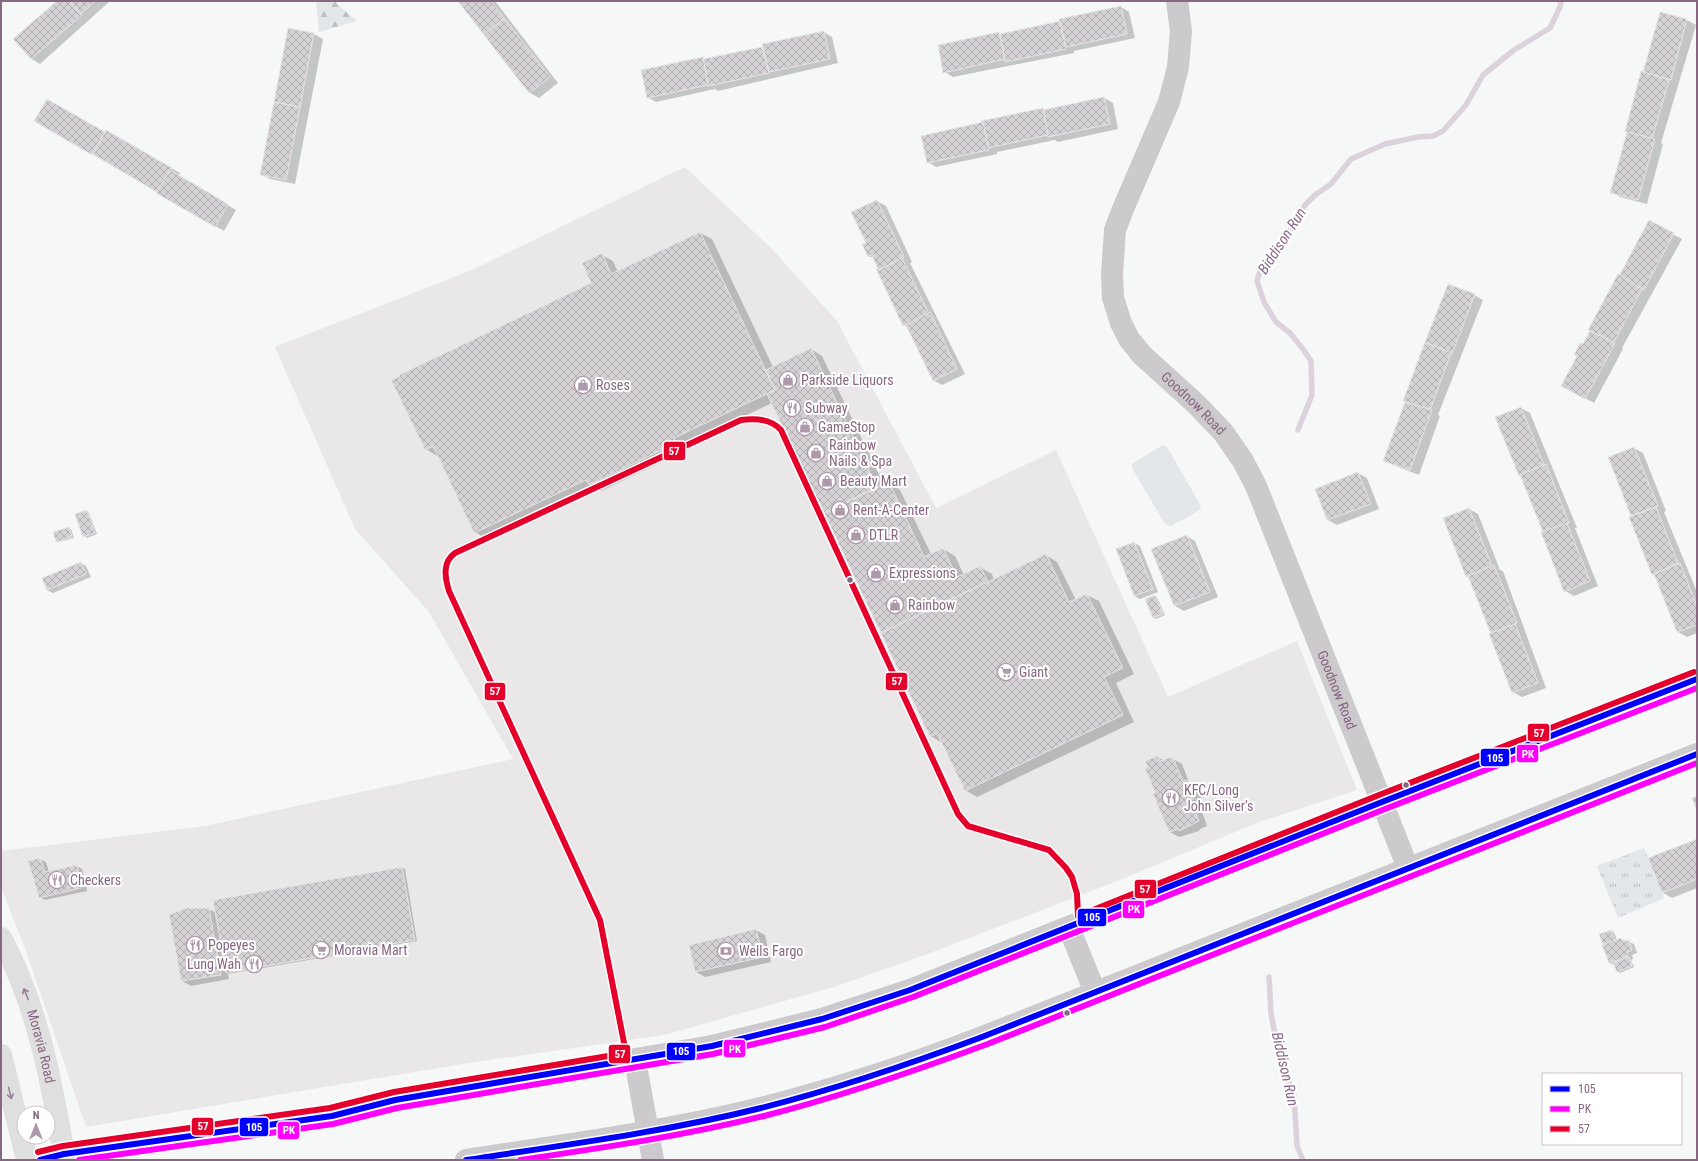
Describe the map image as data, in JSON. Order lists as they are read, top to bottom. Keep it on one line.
{"streets":{"main road":["Moravia Road"],"street":["Goodnow Road"]},"water":["Biddison Run"],"places":{"shop":["Parkside Liquors","Roses","GameStop","Rainbow Nails & Spa","Beauty Mart","Rent-A-Center","DTLR","Expressions","Rainbow"],"restaurant":["Subway","KFC/Long John Silver’s","Checkers","Popeyes","Lung Wah"],"supermarket":["Giant","Moravia Mart"],"bank":["Wells Fargo"]},"lines":["transit line 57","transit line 105","transit line PK"],"legend":["105","PK","57"],"north":"top"}
